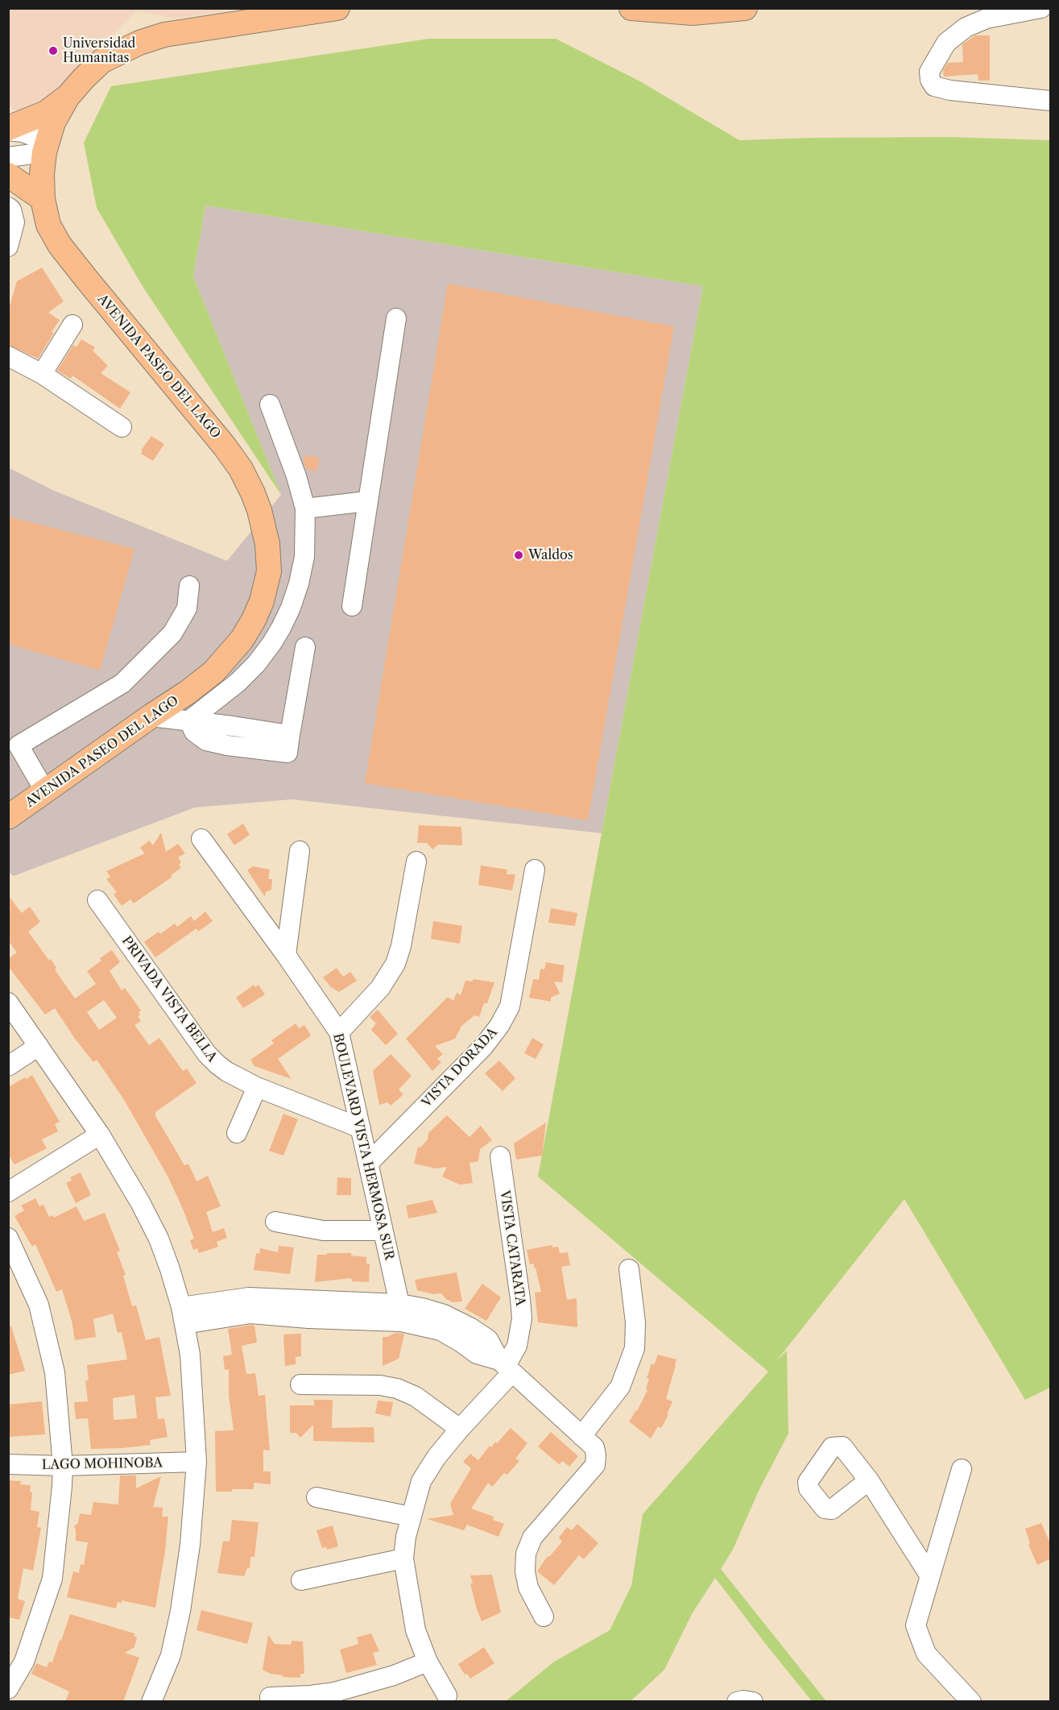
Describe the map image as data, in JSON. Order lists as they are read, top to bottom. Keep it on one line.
{"streets":{"main road":["AVENIDA PASEO DEL LAGO"],"street":["PRIVADA VISTA BELLA","VISTA DORADA","BOULEVARD VISTA HERMOSA SUR","VISTA CATARATA","LAGO MOHINOBA"]},"crossings":[["PRIVADA VISTA BELLA","BOULEVARD VISTA HERMOSA SUR"],["VISTA DORADA","BOULEVARD VISTA HERMOSA SUR"]],"places":["Universidad Humanitas","Waldos"]}
